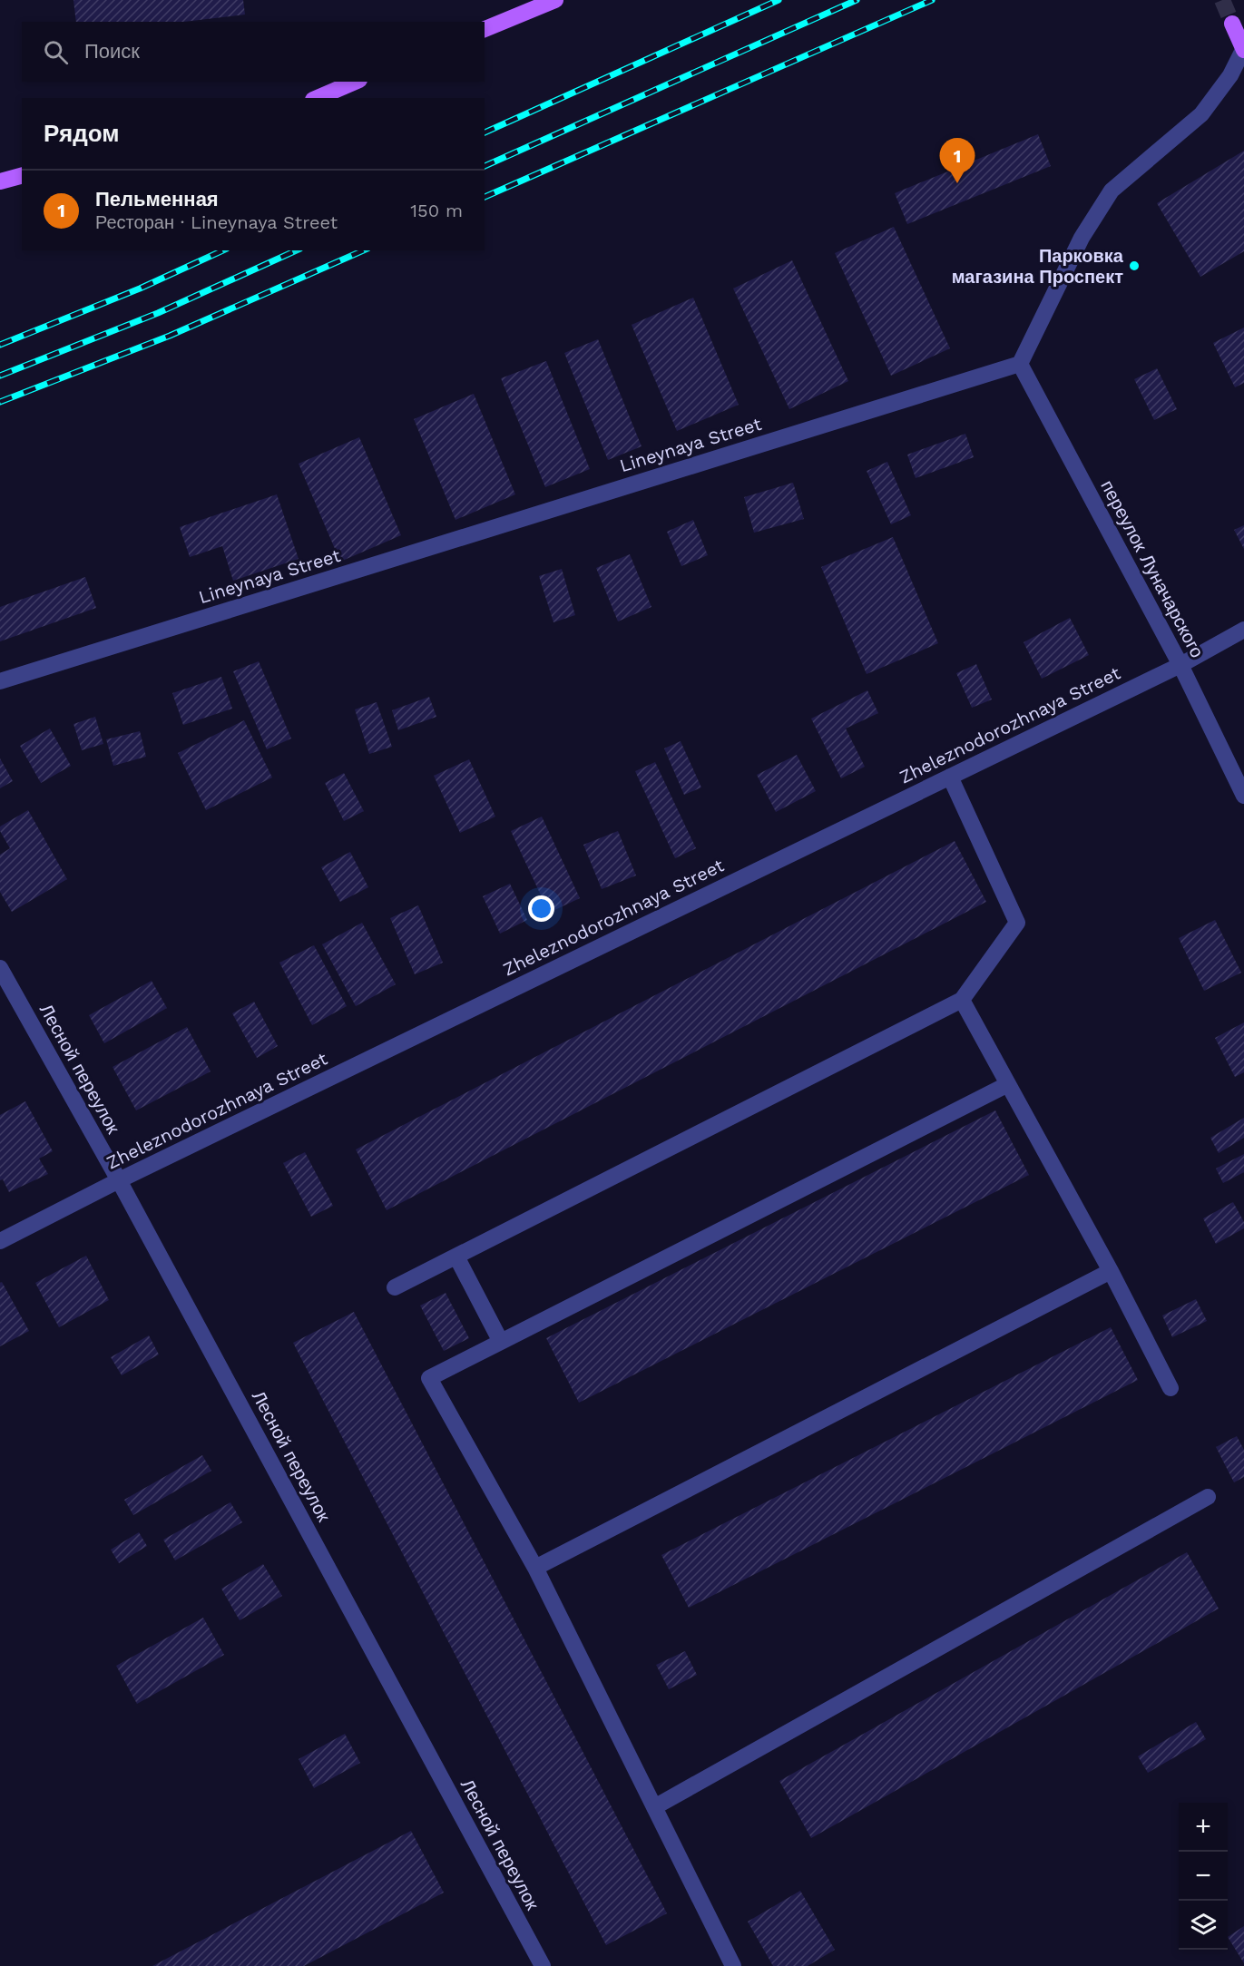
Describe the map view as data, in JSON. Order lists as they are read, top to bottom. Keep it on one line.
{"streets":{"street":["Lineynaya Street","переулок Луначарского","Zheleznodorozhnaya Street","Лесной переулок"]},"crossings":[["Lineynaya Street","переулок Луначарского"],["переулок Луначарского","Zheleznodorozhnaya Street"],["Zheleznodorozhnaya Street","Лесной переулок"]],"places":["Парковка магазина Проспект"],"page":{"search":"Поиск","heading":"Рядом","pins":"1","list":[{"mark":"1","name":"Пельменная","note":"Ресторан · Lineynaya Street","value":"150 m"}],"map_buttons":["+","−"]}}
